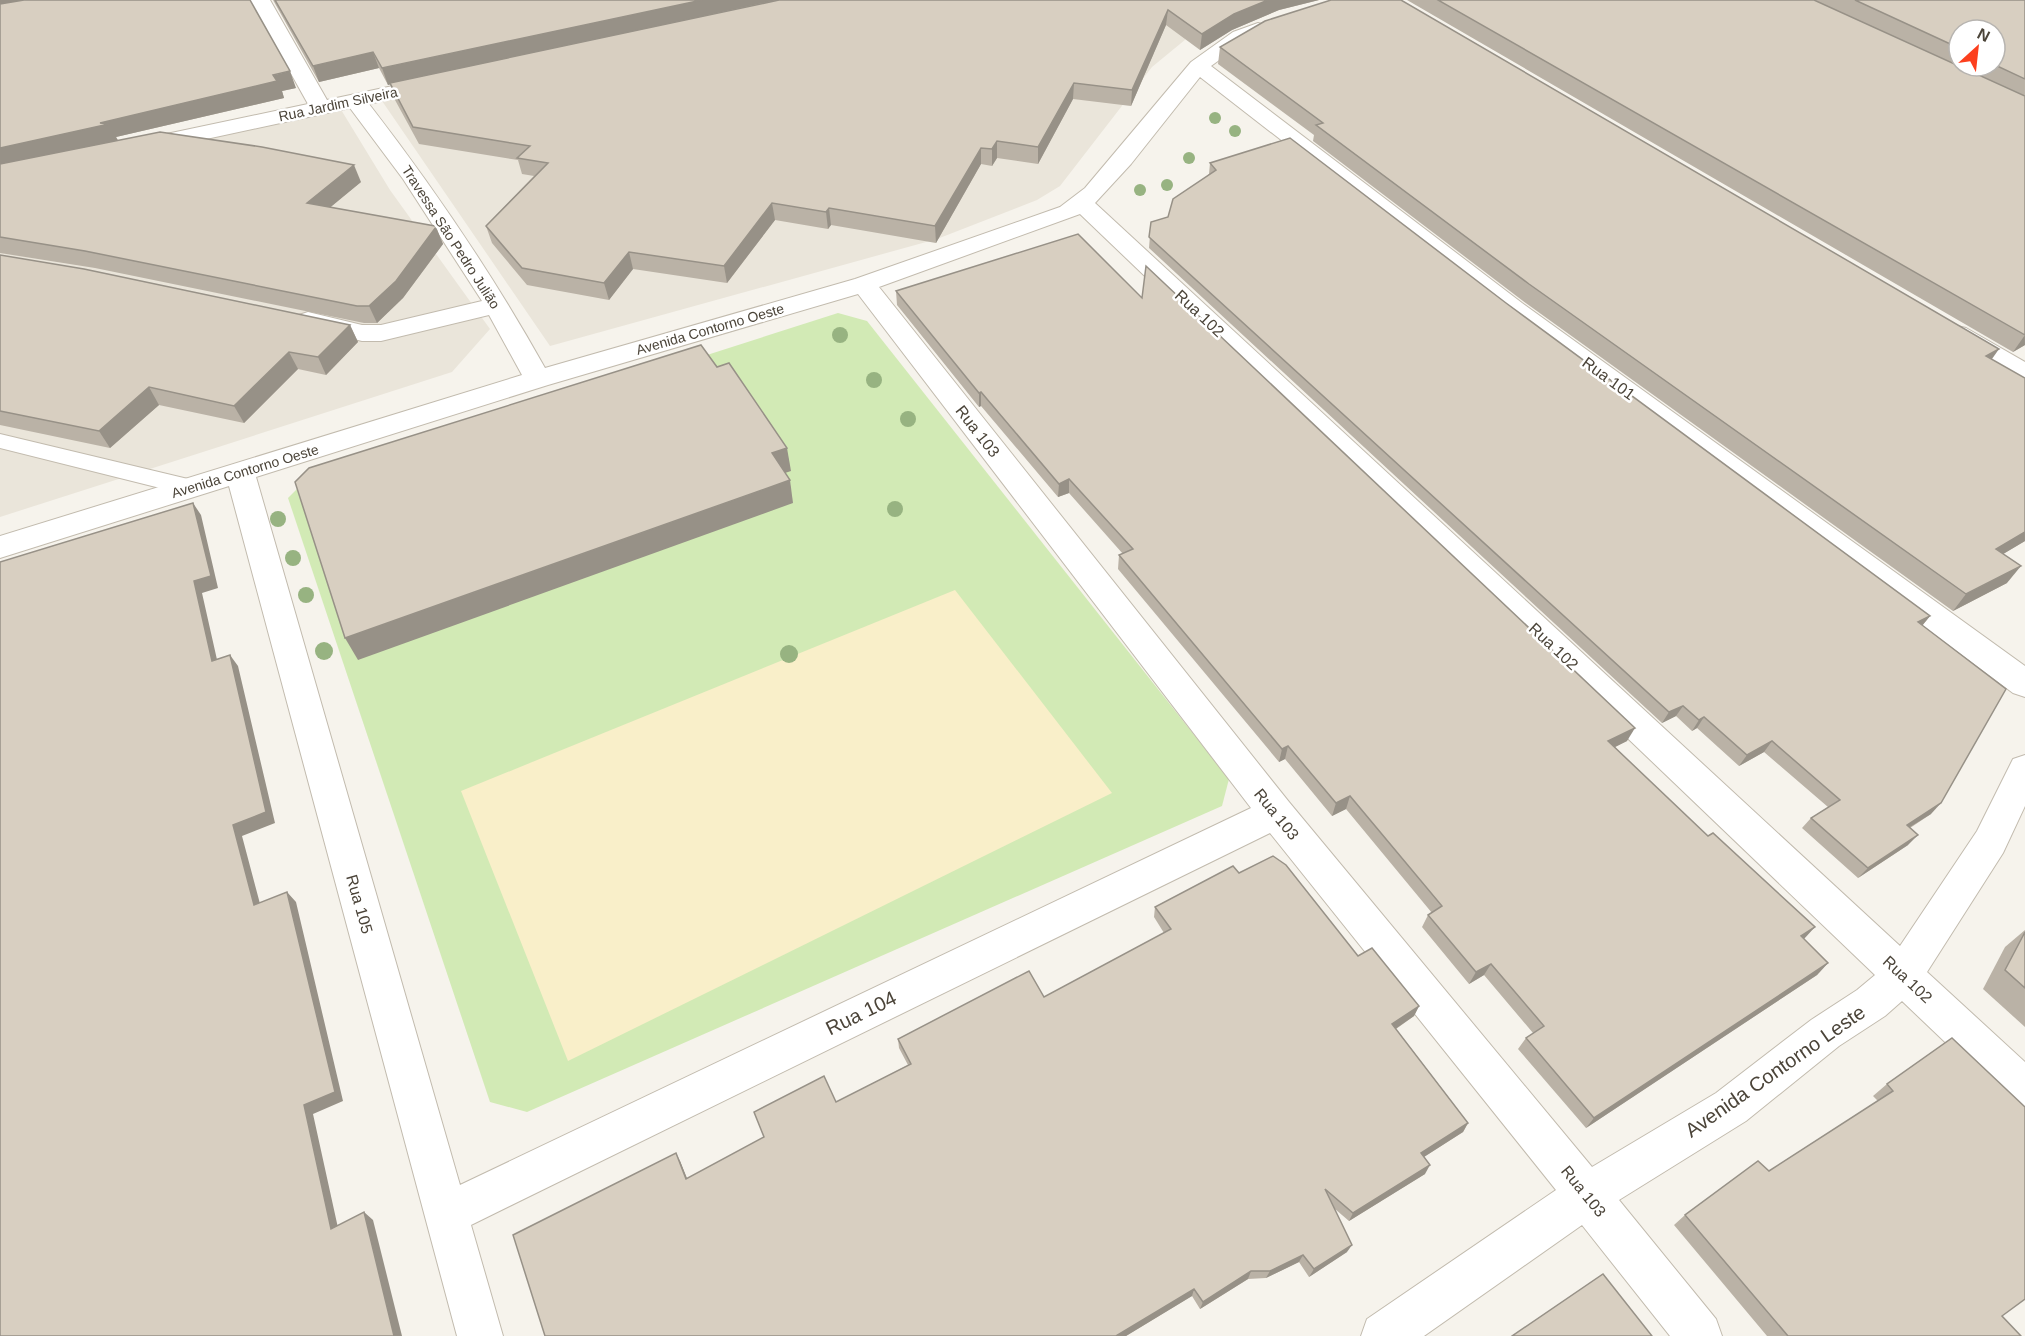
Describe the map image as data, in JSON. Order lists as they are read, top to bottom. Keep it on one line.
{"streets":{"street":["Rua Jardim Silveira","Travessa São Pedro Julião","Rua 102","Avenida Contorno Oeste","Rua 101","Rua 103","Rua 105","Rua 104","Avenida Contorno Leste"]},"crossings":[["Rua Jardim Silveira","Travessa São Pedro Julião"],["Travessa São Pedro Julião","Avenida Contorno Oeste"],["Rua 102","Avenida Contorno Oeste"],["Rua 102","Avenida Contorno Leste"],["Avenida Contorno Oeste","Rua 101"],["Avenida Contorno Oeste","Rua 103"],["Avenida Contorno Oeste","Rua 105"],["Rua 103","Rua 104"],["Rua 103","Avenida Contorno Leste"],["Rua 105","Rua 104"]],"north":"top right"}
